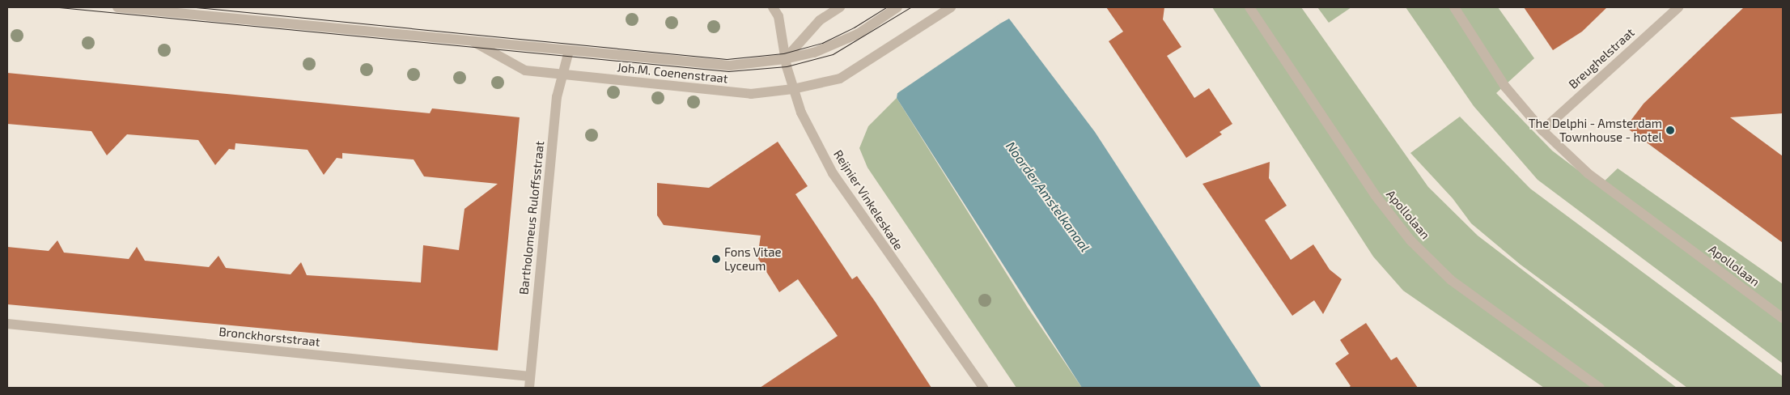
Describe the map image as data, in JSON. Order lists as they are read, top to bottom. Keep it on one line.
{"streets":{"street":["Breughelstraat","Joh.M. Coenenstraat","Reijnier Vinkeleskade","Apollolaan","Bartholomeus Ruloffsstraat","Bronckhorststraat"]},"crossings":[["Breughelstraat","Apollolaan"],["Joh.M. Coenenstraat","Reijnier Vinkeleskade"],["Joh.M. Coenenstraat","Bartholomeus Ruloffsstraat"],["Bartholomeus Ruloffsstraat","Bronckhorststraat"]],"water":["Noorder Amstelkanaal"],"places":["The Delphi - Amsterdam Townhouse - hotel","Fons Vitae Lyceum"]}
